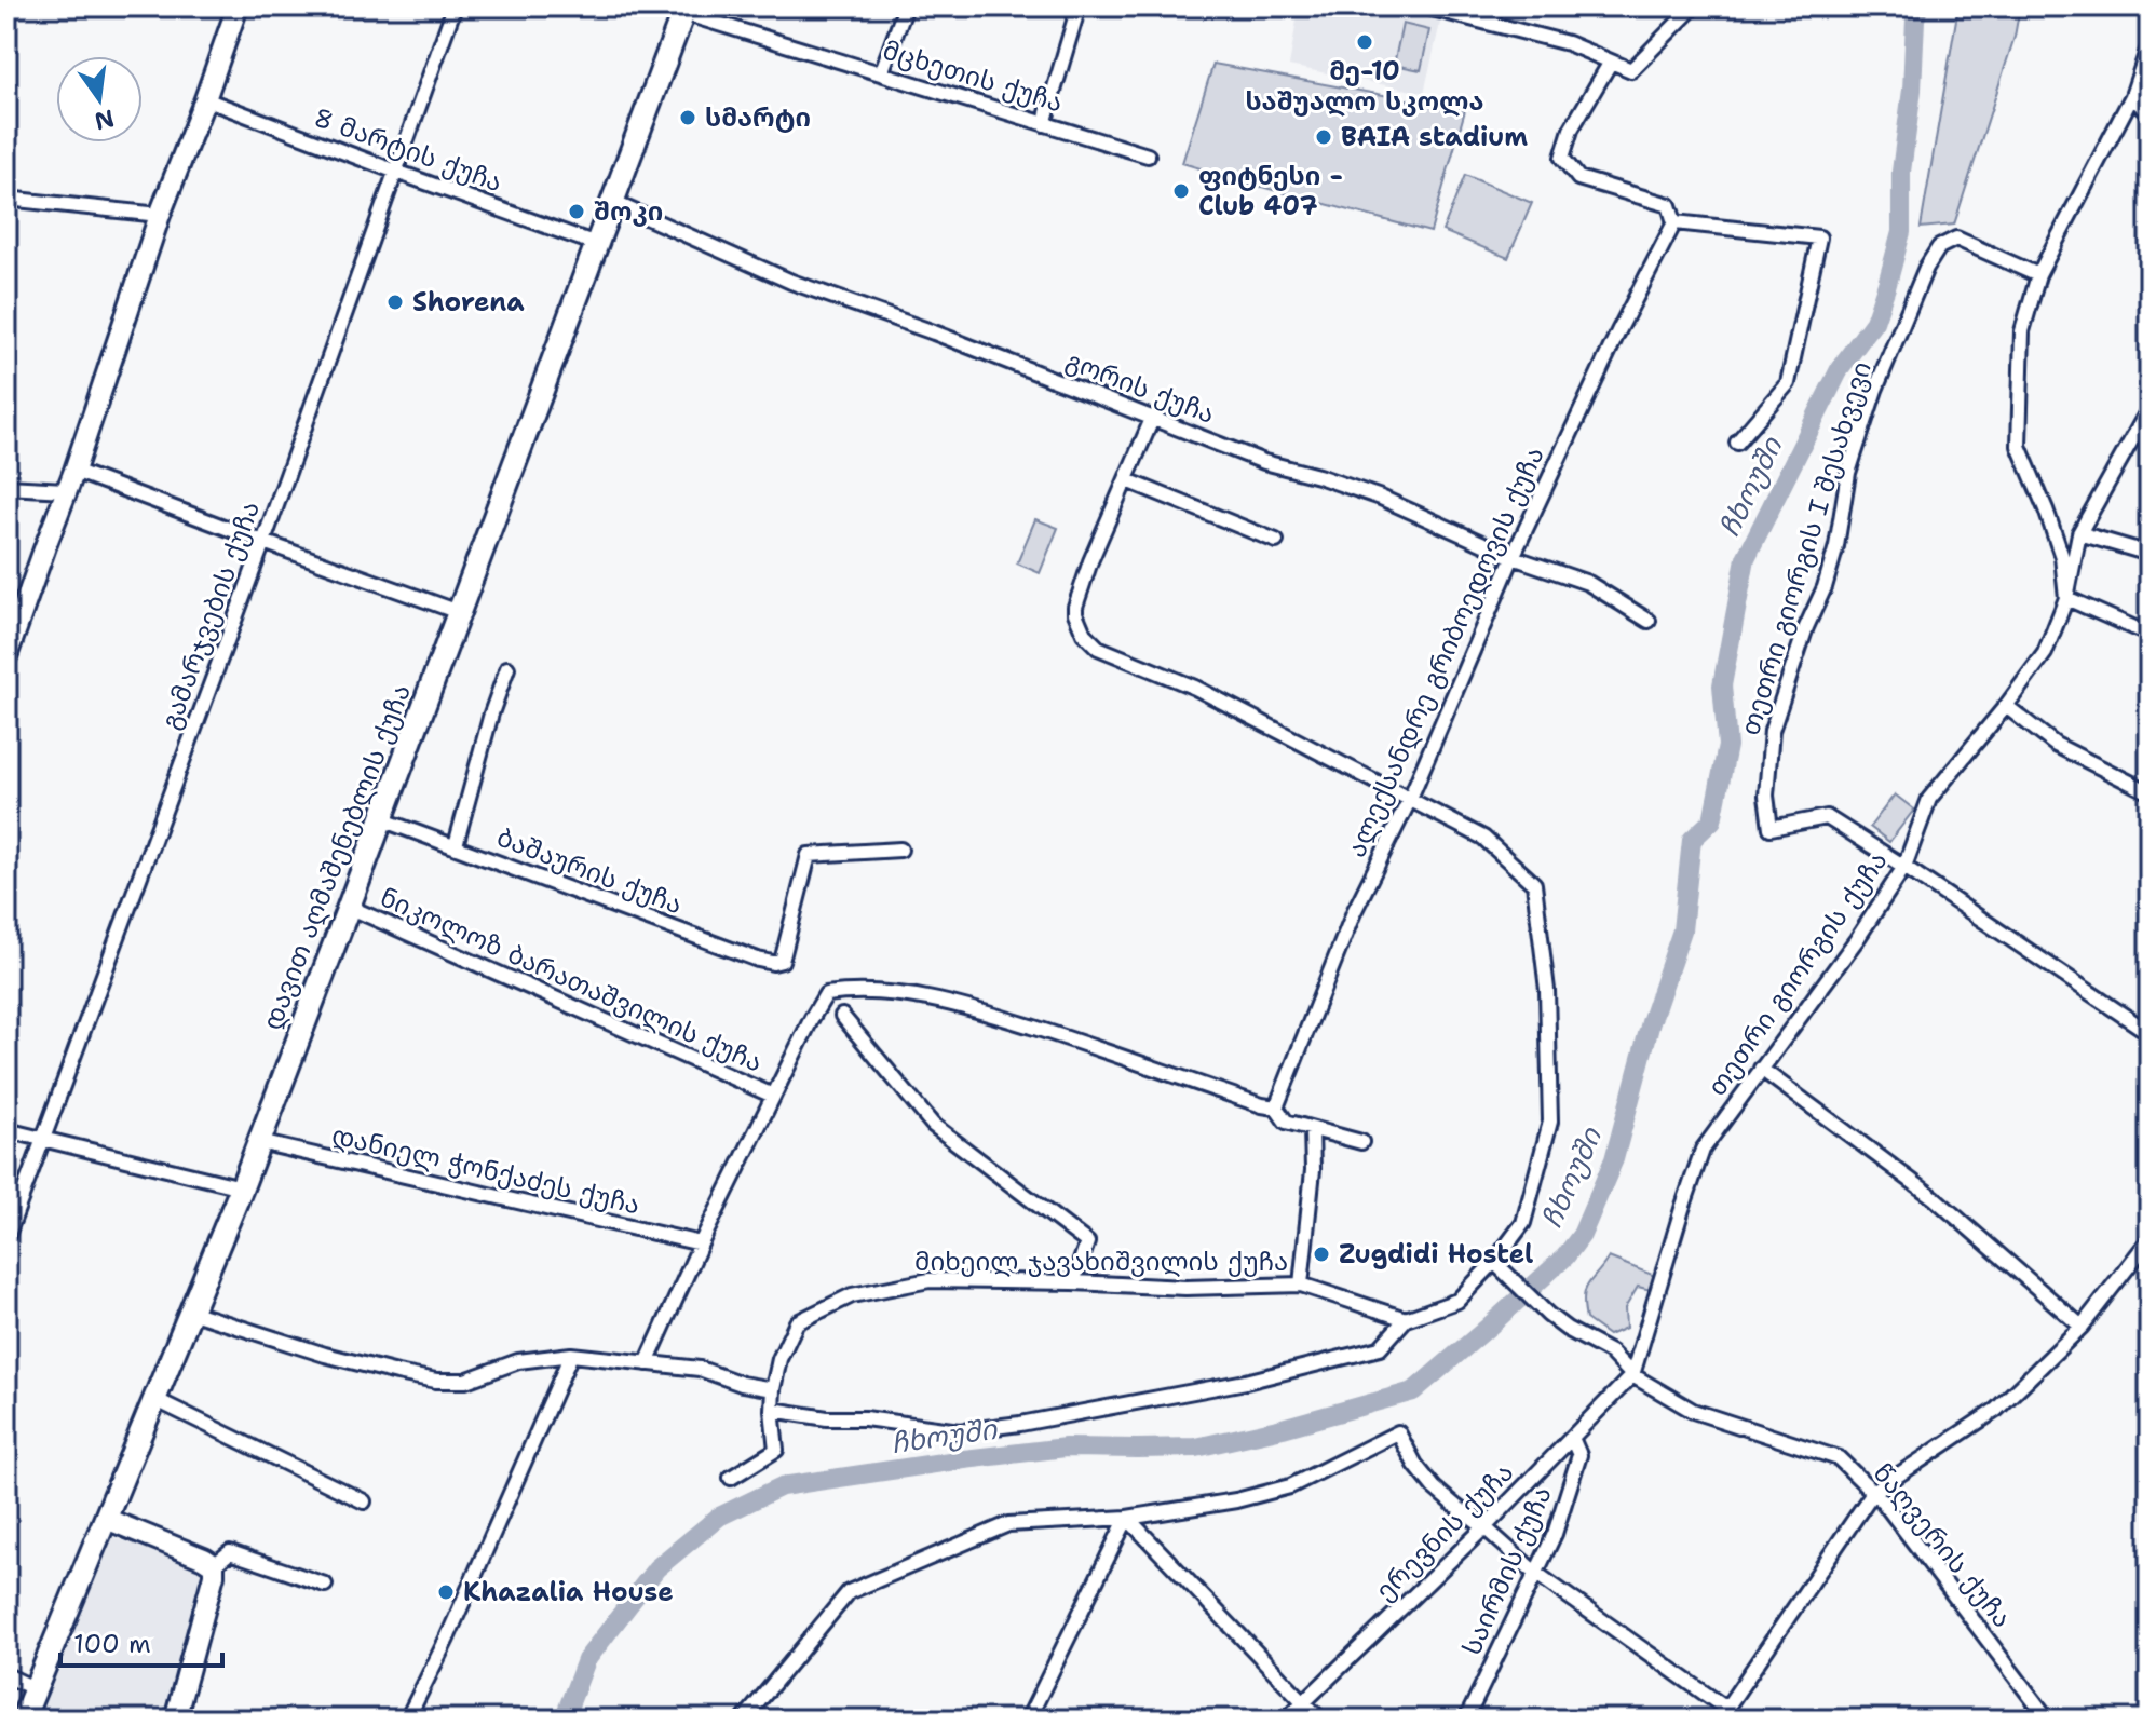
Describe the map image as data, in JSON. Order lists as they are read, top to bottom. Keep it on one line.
{"streets":{"highway":["დავით აღმაშენებლის ქუჩა"],"street":["მცხეთის ქუჩა","8 მარტის ქუჩა","გორის ქუჩა","თეთრი გიორგის I შესახვევი","გამარჯვების ქუჩა","ალექსანდრე გრიბოედოვის ქუჩა","ბაშაურის ქუჩა","თეთრი გიორგის ქუჩა","ნიკოლოზ ბარათაშვილის ქუჩა","დანიელ ჭონქაძეს ქუჩა","მიხეილ ჯავახიშვილის ქუჩა","ერევნის ქუჩა","წაღვერის ქუჩა","საირმის ქუჩა"]},"crossings":[["მცხეთის ქუჩა","დავით აღმაშენებლის ქუჩა"],["8 მარტის ქუჩა","გამარჯვების ქუჩა"],["8 მარტის ქუჩა","დავით აღმაშენებლის ქუჩა"],["გორის ქუჩა","ალექსანდრე გრიბოედოვის ქუჩა"],["გორის ქუჩა","დავით აღმაშენებლის ქუჩა"],["თეთრი გიორგის I შესახვევი","თეთრი გიორგის ქუჩა"],["დავით აღმაშენებლის ქუჩა","ბაშაურის ქუჩა"],["დავით აღმაშენებლის ქუჩა","ნიკოლოზ ბარათაშვილის ქუჩა"],["დავით აღმაშენებლის ქუჩა","დანიელ ჭონქაძეს ქუჩა"],["თეთრი გიორგის ქუჩა","ერევნის ქუჩა"],["თეთრი გიორგის ქუჩა","წაღვერის ქუჩა"],["ერევნის ქუჩა","წაღვერის ქუჩა"],["ერევნის ქუჩა","საირმის ქუჩა"]],"water":["ჩხოუში"],"places":["მე-10 საშუალო სკოლა","სმარტი","BAIA stadium","ფიტნესი - Club 407","შოკი","Shorena","Zugdidi Hostel","Khazalia House"],"scale_bar":"100 m","north":"bottom"}
